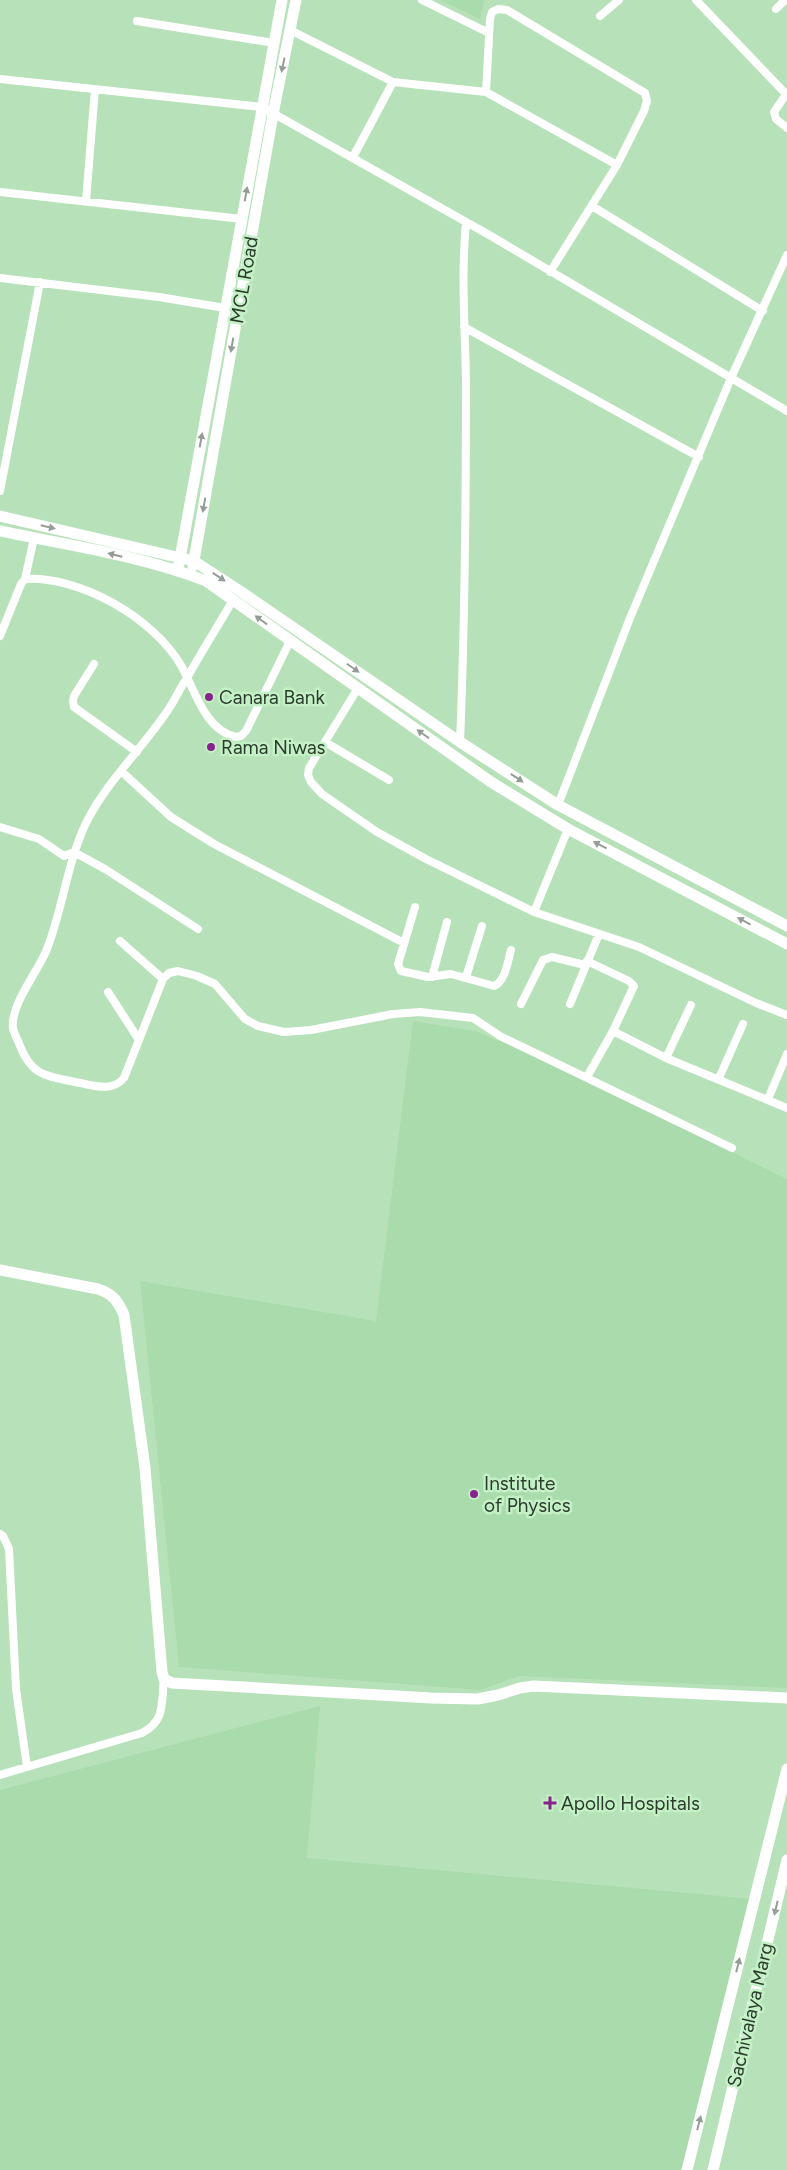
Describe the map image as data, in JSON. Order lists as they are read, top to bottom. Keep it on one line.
{"streets":{"main road":["MCL Road","Sachivalaya Marg"]},"places":{"other":["Canara Bank","Rama Niwas","Institute of Physics"],"health":["Apollo Hospitals"]}}
